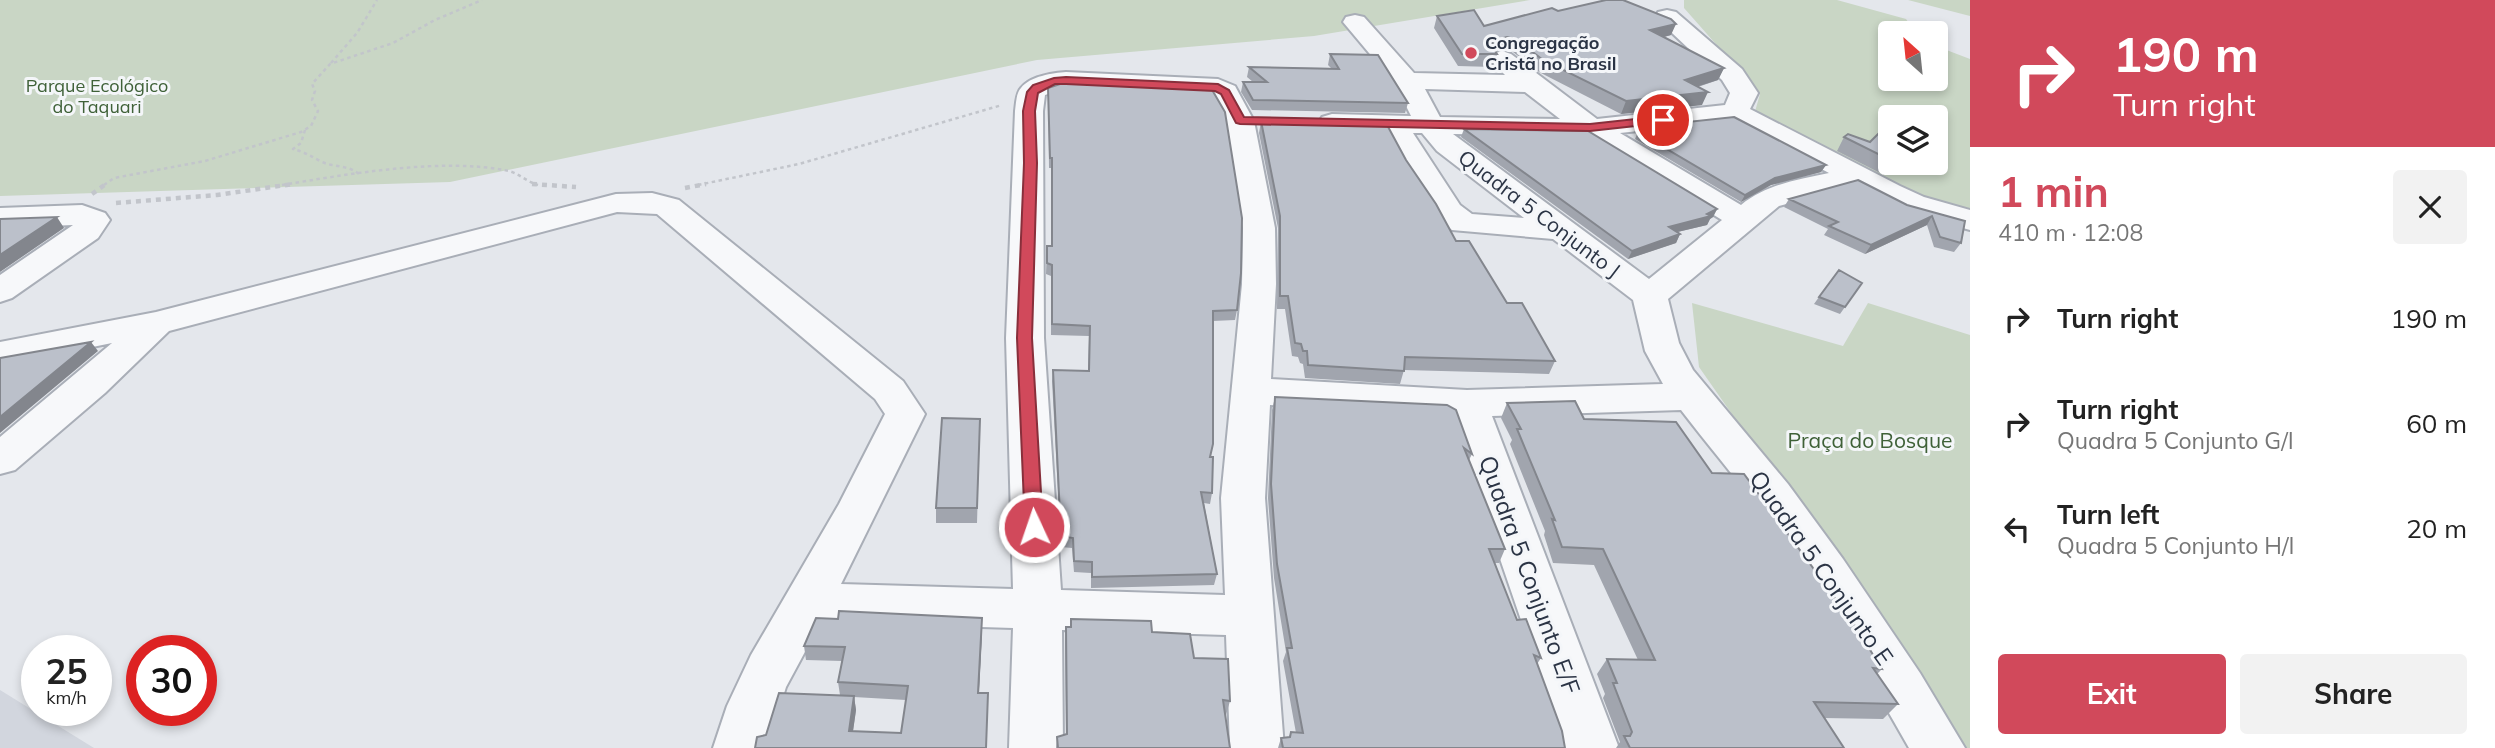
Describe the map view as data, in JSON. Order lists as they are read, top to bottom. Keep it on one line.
{"streets":{"street":["Quadra 5 Conjunto J","Quadra 5 Conjunto E","Quadra 5 Conjunto E/F"]},"crossings":[["Quadra 5 Conjunto J","Quadra 5 Conjunto E"]],"parks":["Parque Ecológico do Taquari","Praça do Bosque"],"places":["Congregação Cristã no Brasil"],"north":"top left","page":{"turn":["190 m","Turn right"],"heading":["1 min","410 m · 12:08"],"list":[{"name":"Turn right","value":"190 m"},{"name":"Turn right","note":"Quadra 5 Conjunto G/I","value":"60 m"},{"name":"Turn left","note":"Quadra 5 Conjunto H/I","value":"20 m"}],"speed":"25 km/h","limit":"30","buttons":["Exit","Share"]}}
